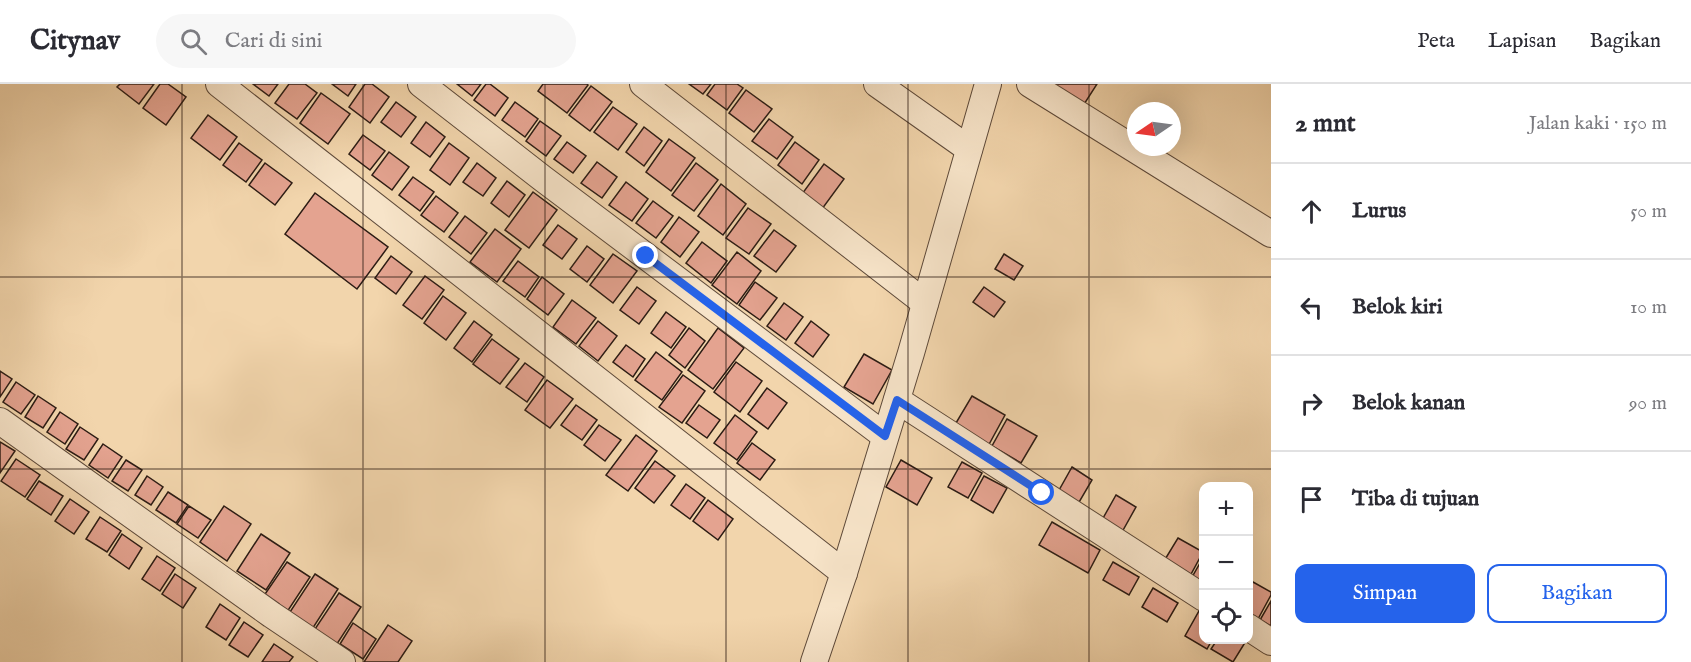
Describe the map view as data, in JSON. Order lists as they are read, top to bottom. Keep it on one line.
{"north":"left","page":{"header":"Citynav","search":"Cari di sini","nav":["Peta","Lapisan","Bagikan"],"heading":["2 mnt","Jalan kaki · 150 m"],"list":[["Lurus","50 m"],["Belok kiri","10 m"],["Belok kanan","90 m"],"Tiba di tujuan"],"map_buttons":["+","−"],"buttons":["Simpan","Bagikan"]}}
